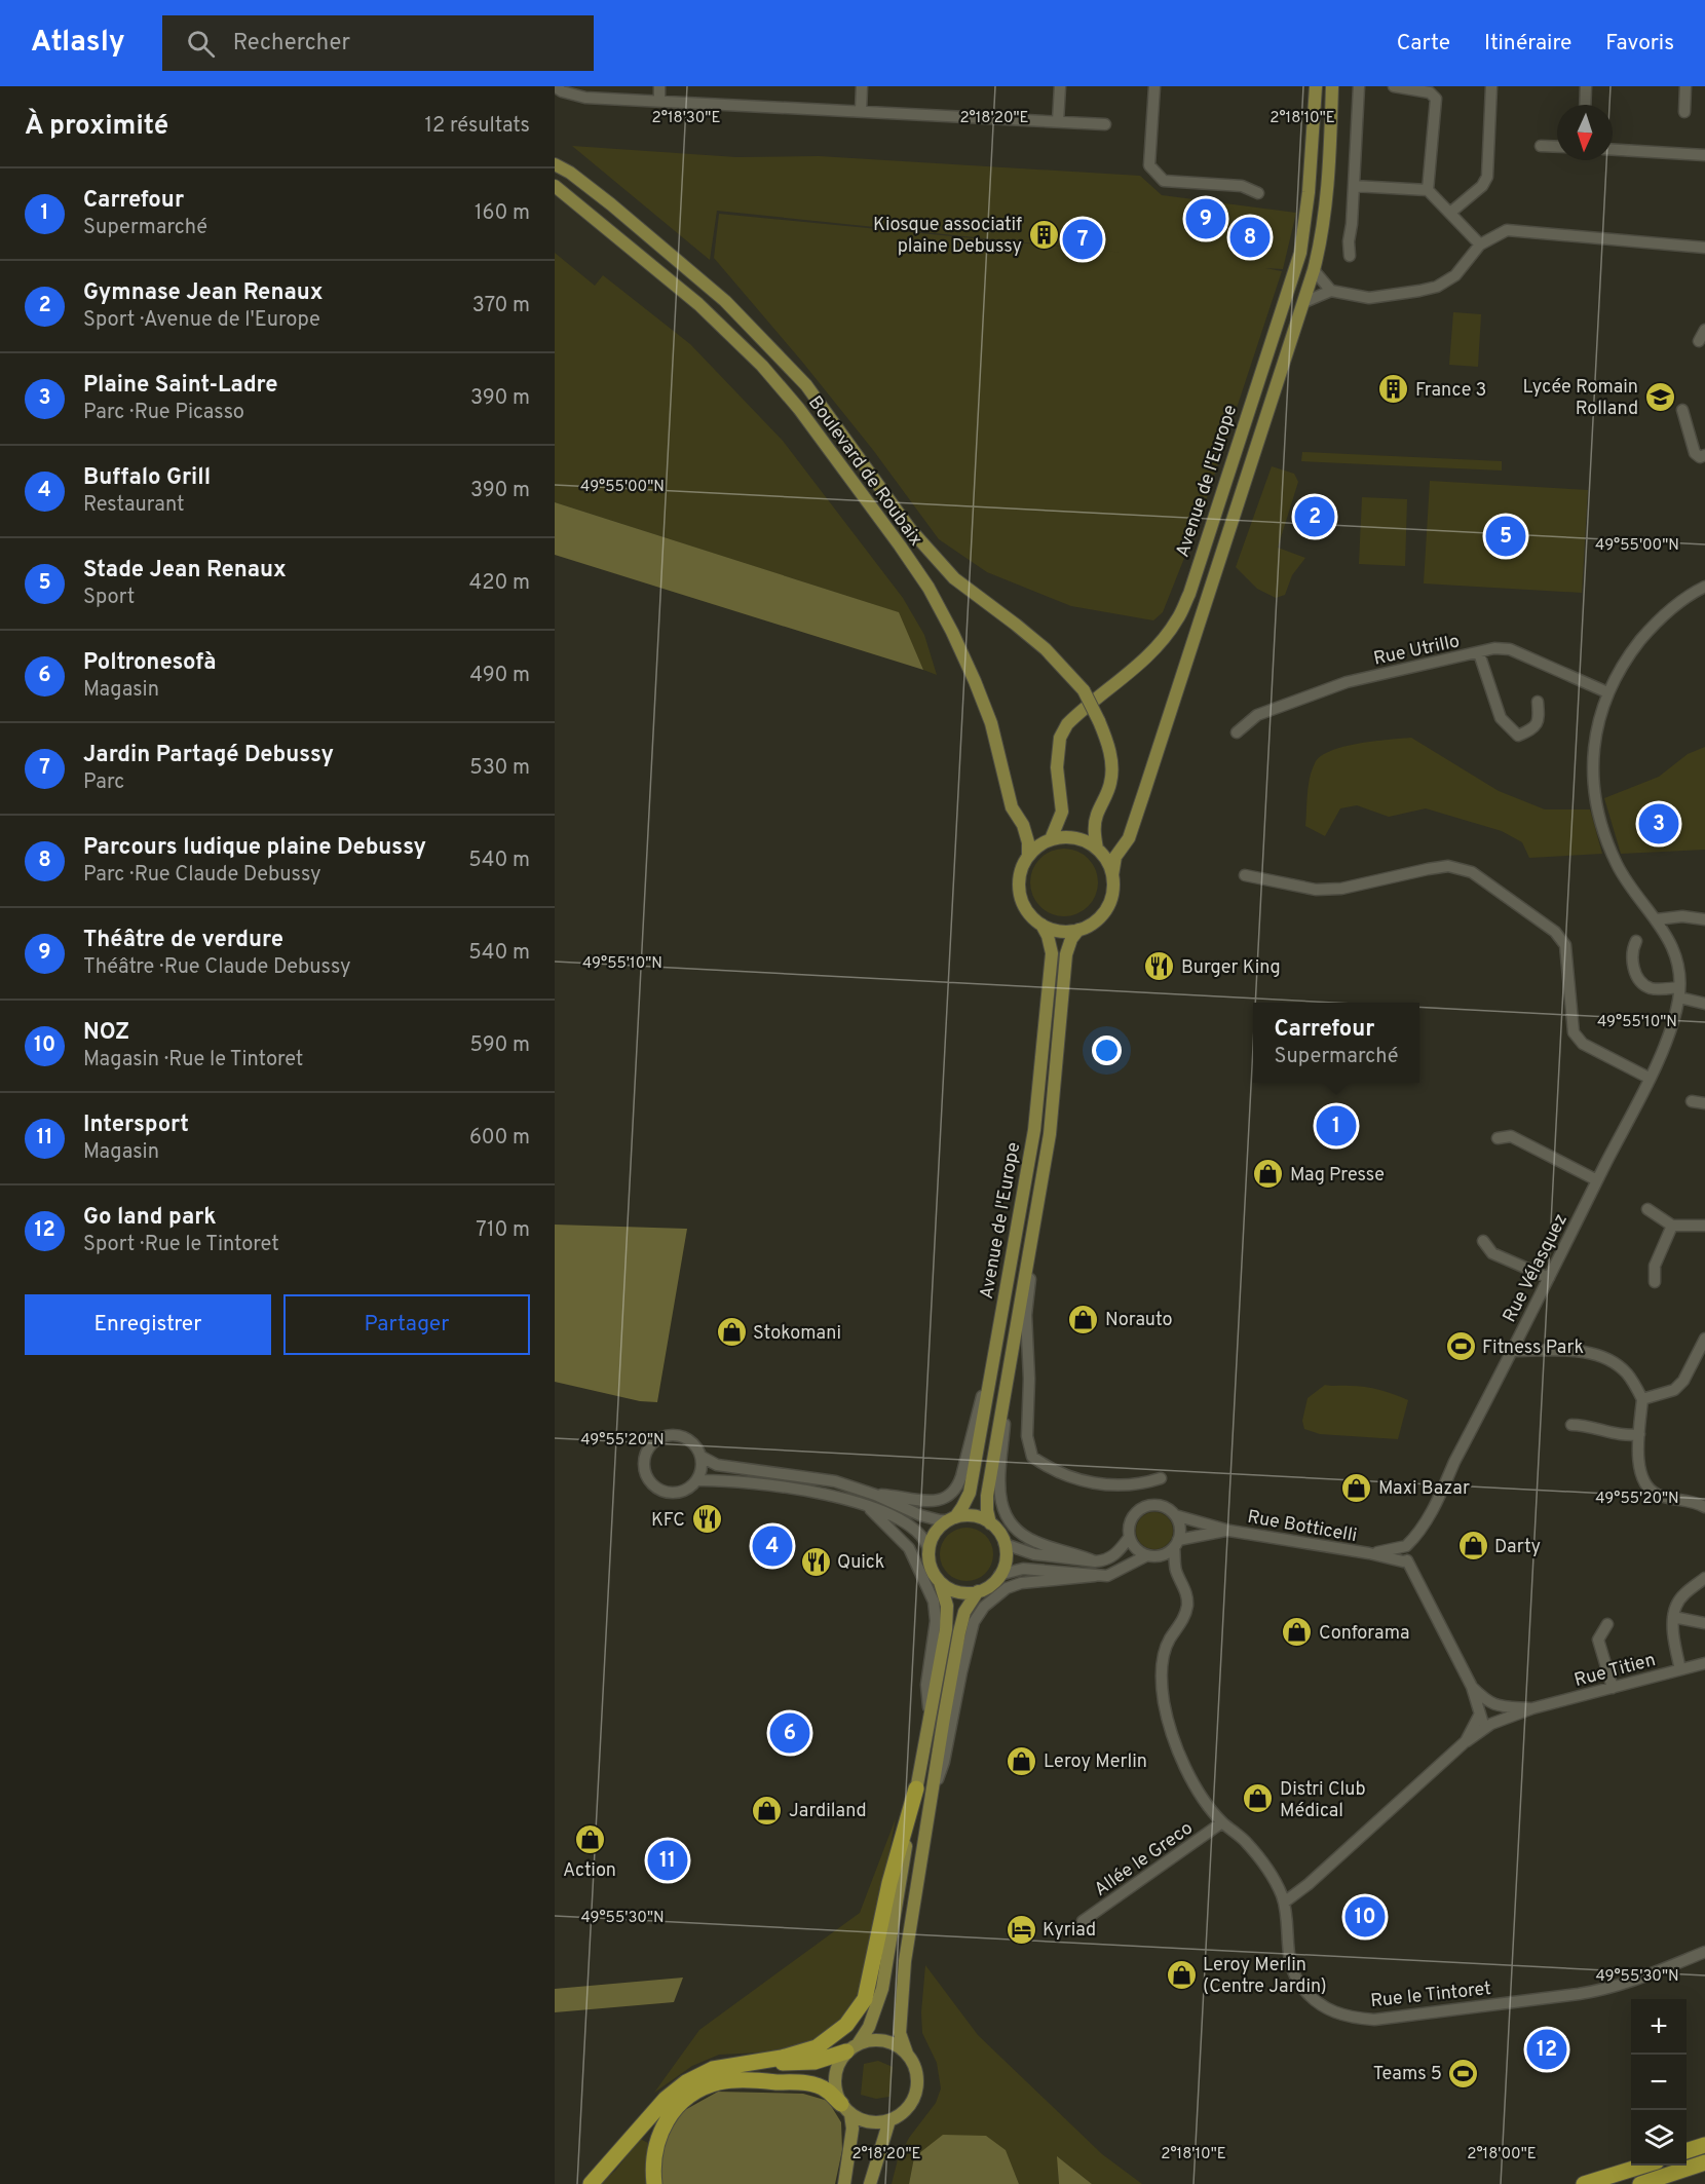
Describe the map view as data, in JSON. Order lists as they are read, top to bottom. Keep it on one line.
{"streets":{"main road":["Boulevard de Roubaix","Avenue de l'Europe"],"street":["Rue Utrillo","Rue Vélasquez","Rue Botticelli","Rue Titien","Allée le Greco","Rue le Tintoret"]},"crossings":[["Boulevard de Roubaix","Avenue de l'Europe"],["Rue Vélasquez","Rue Botticelli"],["Rue Botticelli","Rue le Tintoret"],["Allée le Greco","Rue le Tintoret"]],"places":{"building":["Kiosque associatif plaine Debussy","France 3"],"school or university":["Lycée Romain Rolland"],"restaurant":["Burger King","KFC","Quick"],"shop":["Mag Presse","Norauto","Stokomani","Maxi Bazar","Darty","Conforama","Leroy Merlin","Distri Club Médical","Jardiland","Action","Leroy Merlin (Centre Jardin)"],"sports":["Fitness Park","Teams 5"],"hotel":["Kyriad"]},"north":"bottom","page":{"header":"Atlasly","search":"Rechercher","nav":["Carte","Itinéraire","Favoris"],"heading":["À proximité","12 résultats"],"list":[{"mark":"1","name":"Carrefour","note":"Supermarché","value":"160 m"},{"mark":"2","name":"Gymnase Jean Renaux","note":"Sport · Avenue de l'Europe","value":"370 m"},{"mark":"3","name":"Plaine Saint-Ladre","note":"Parc · Rue Picasso","value":"390 m"},{"mark":"4","name":"Buffalo Grill","note":"Restaurant","value":"390 m"},{"mark":"5","name":"Stade Jean Renaux","note":"Sport","value":"420 m"},{"mark":"6","name":"Poltronesofà","note":"Magasin","value":"490 m"},{"mark":"7","name":"Jardin Partagé Debussy","note":"Parc","value":"530 m"},{"mark":"8","name":"Parcours ludique plaine Debussy","note":"Parc · Rue Claude Debussy","value":"540 m"},{"mark":"9","name":"Théâtre de verdure","note":"Théâtre · Rue Claude Debussy","value":"540 m"},{"mark":"10","name":"NOZ","note":"Magasin · Rue le Tintoret","value":"590 m"},{"mark":"11","name":"Intersport","note":"Magasin","value":"600 m"},{"mark":"12","name":"Go land park","note":"Sport · Rue le Tintoret","value":"710 m"}],"pins":["9","8","7","2","5","3","1","4","6","11","10","12"],"popup":["Carrefour","Supermarché"],"buttons":["Enregistrer","Partager"],"map_buttons":["+","−"]},"coordinates":["2°18'30\"E","2°18'20\"E","2°18'10\"E","49°55'00\"N","49°55'10\"N","49°55'20\"N","49°55'30\"N","2°18'00\"E"]}
